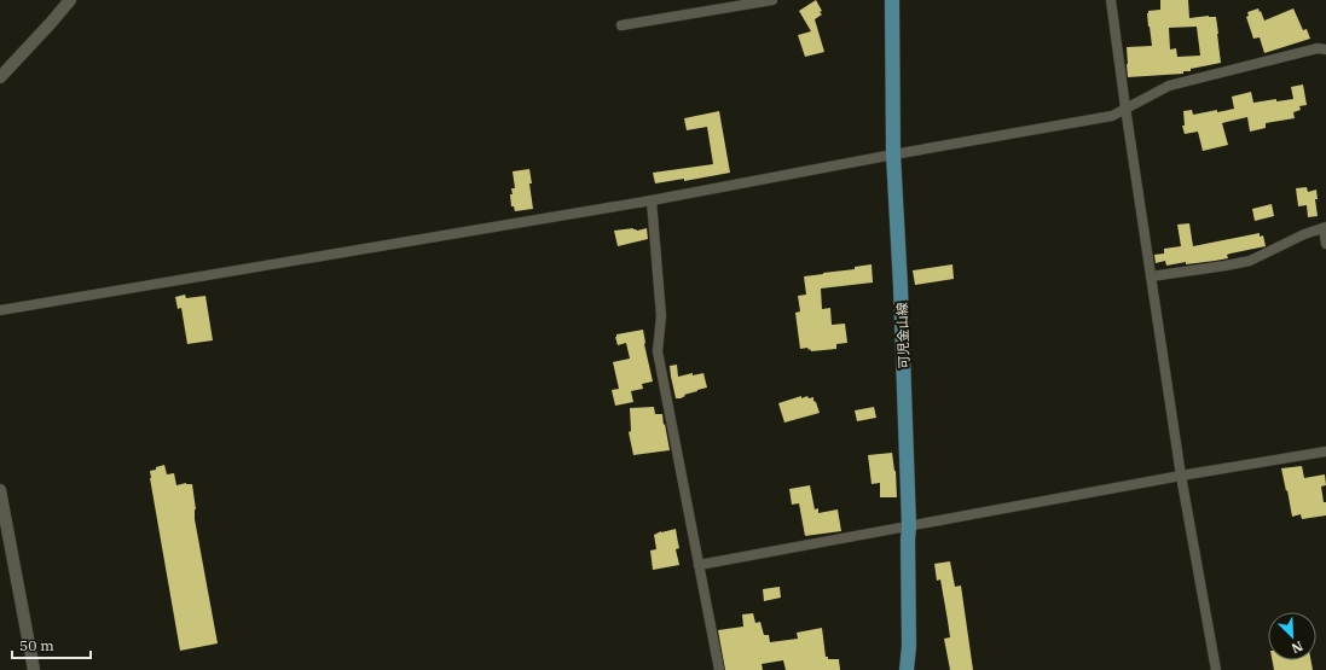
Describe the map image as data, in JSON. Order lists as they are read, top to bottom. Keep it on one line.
{"streets":{"main road":["可児金山線"]},"scale_bar":"50 m","north":"bottom right"}
